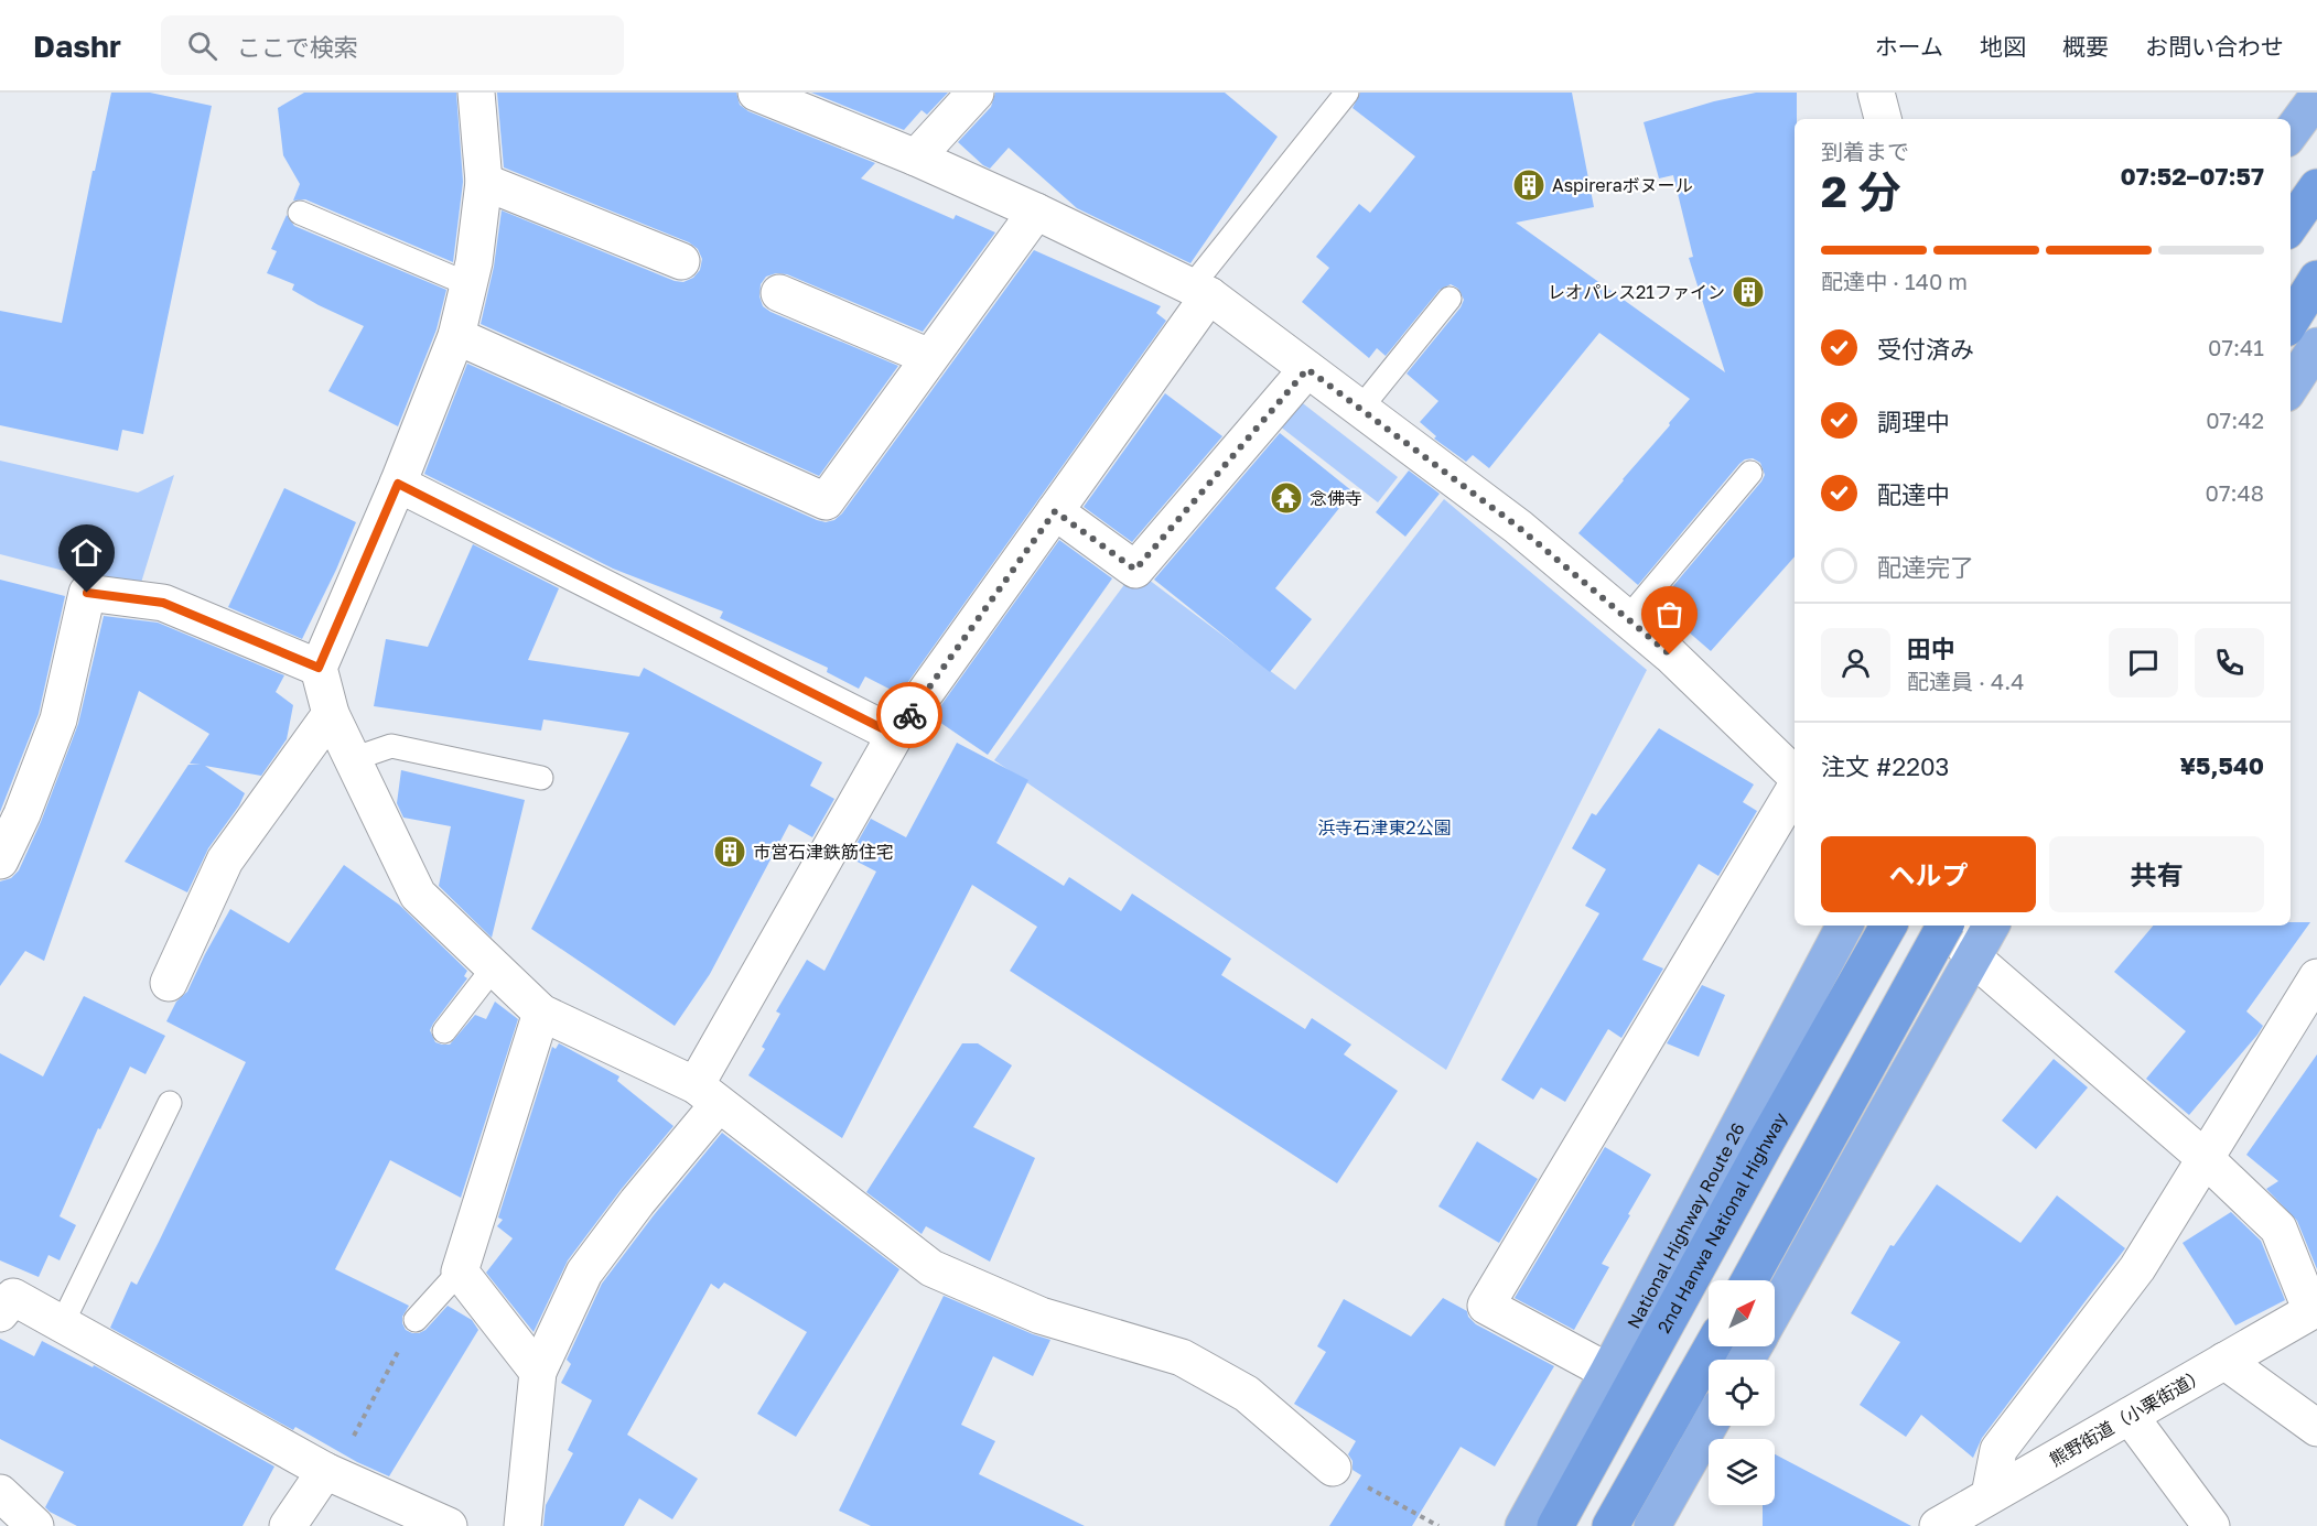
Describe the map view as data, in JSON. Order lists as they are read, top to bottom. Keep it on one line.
{"streets":{"highway":["2nd Hanwa National Highway","National Highway Route 26"],"street":["熊野街道（小栗街道）"]},"parks":["浜寺石津東2公園"],"places":{"building":["Aspireraボヌール","レオパレス21ファイン","市営石津鉄筋住宅"],"temple":["念佛寺"]},"north":"top right","page":{"header":"Dashr","search":"ここで検索","nav":["ホーム","地図","概要","お問い合わせ"],"heading":["2 分","到着まで","07:52–07:57"],"panel":["田中","配達員 · 4.4","注文 #2203","¥5,540"],"bar":"配達中 · 140 m","list":[["受付済み","07:41"],["調理中","07:42"],["配達中","07:48"],"配達完了"],"buttons":["ヘルプ","共有"]}}
